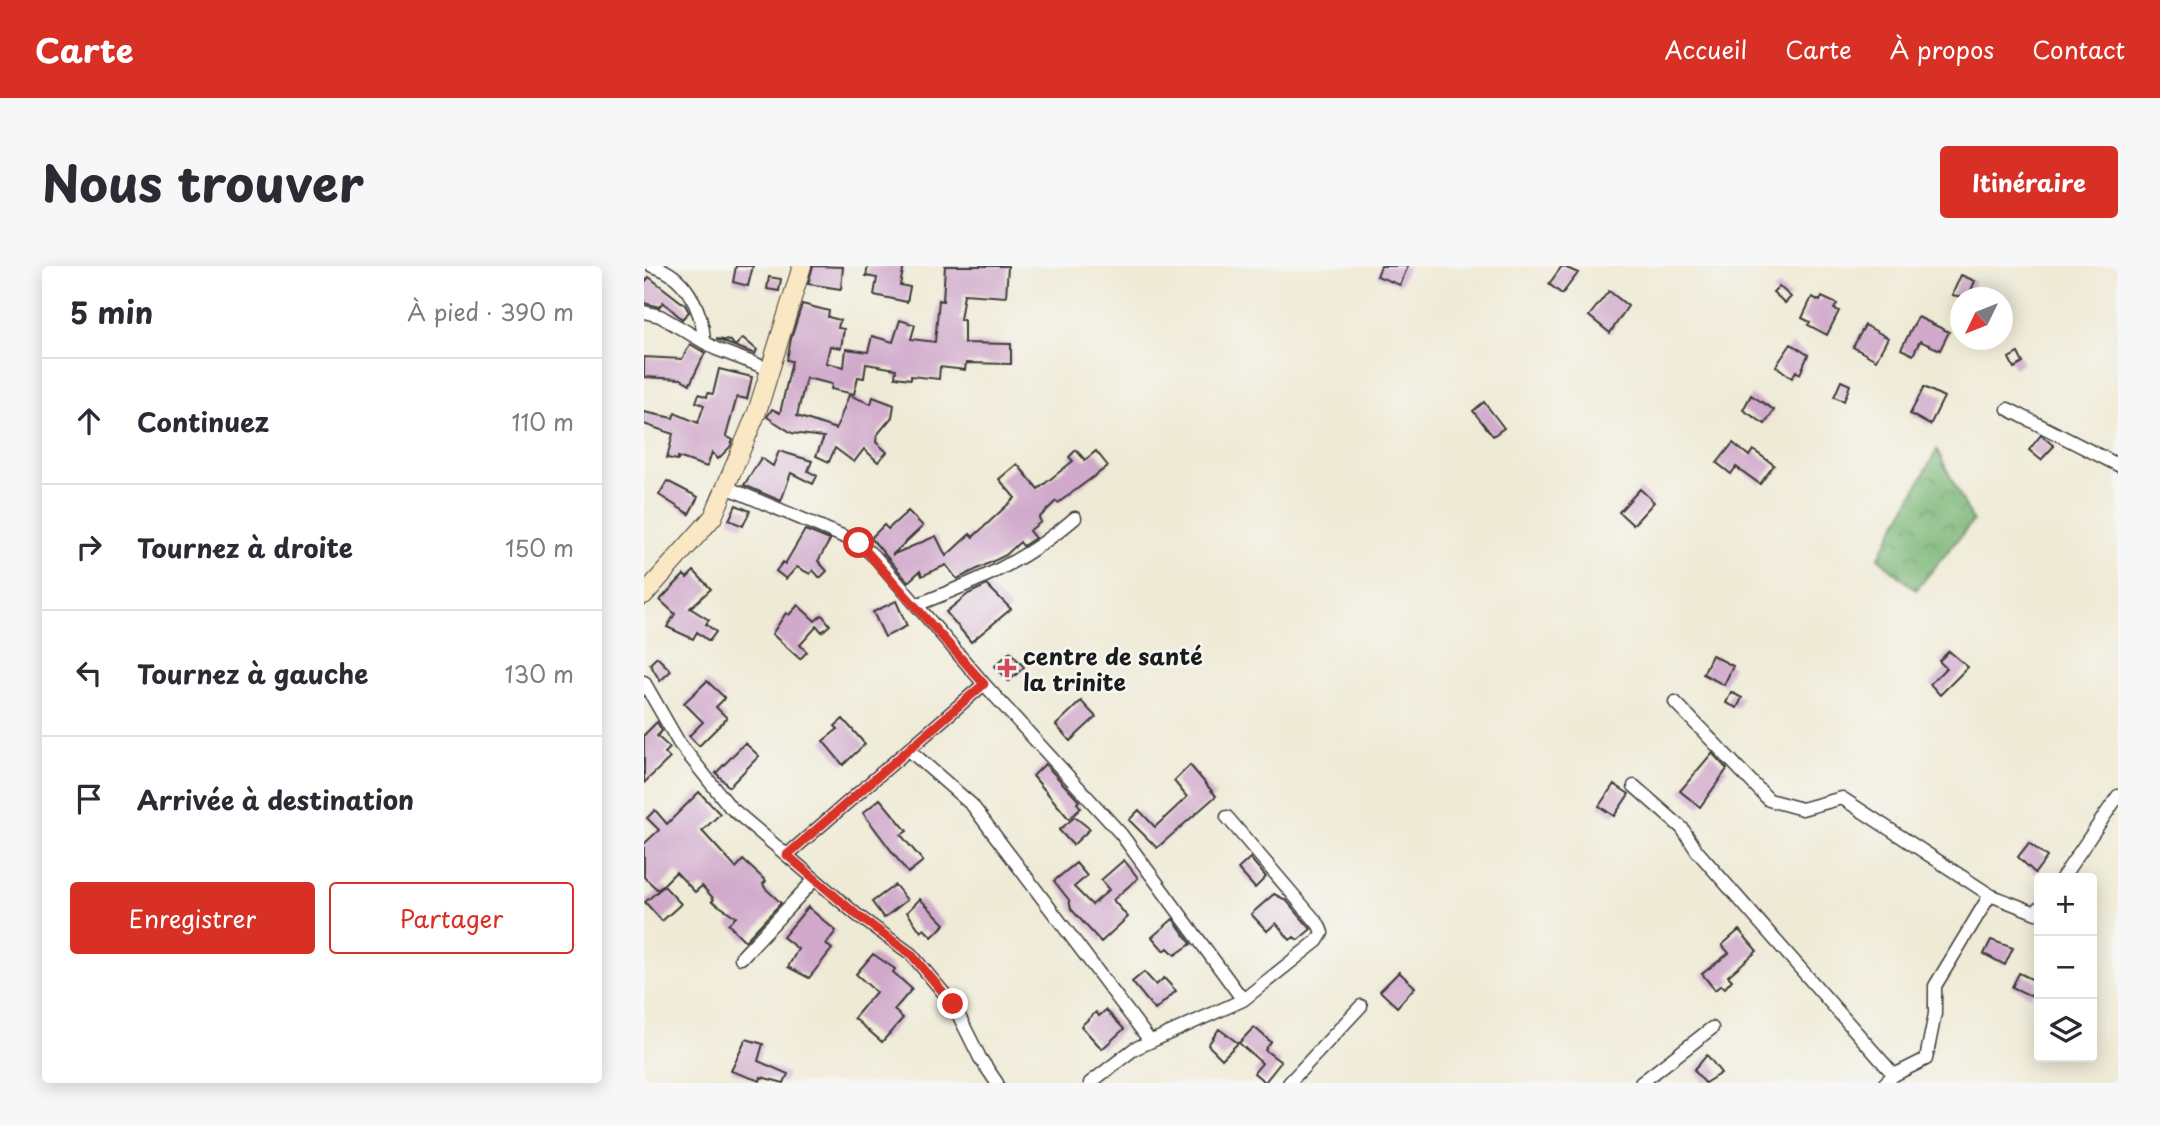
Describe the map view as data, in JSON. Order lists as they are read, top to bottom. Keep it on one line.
{"places":{"health":["centre de santé la trinite"]},"north":"bottom left","page":{"header":"Carte","nav":["Accueil","Carte","À propos","Contact"],"title":"Nous trouver","buttons":["Itinéraire",["Enregistrer","Partager"]],"heading":["5 min","À pied · 390 m"],"list":[["Continuez","110 m"],["Tournez à droite","150 m"],["Tournez à gauche","130 m"],"Arrivée à destination"],"map_buttons":["+","−"]}}
